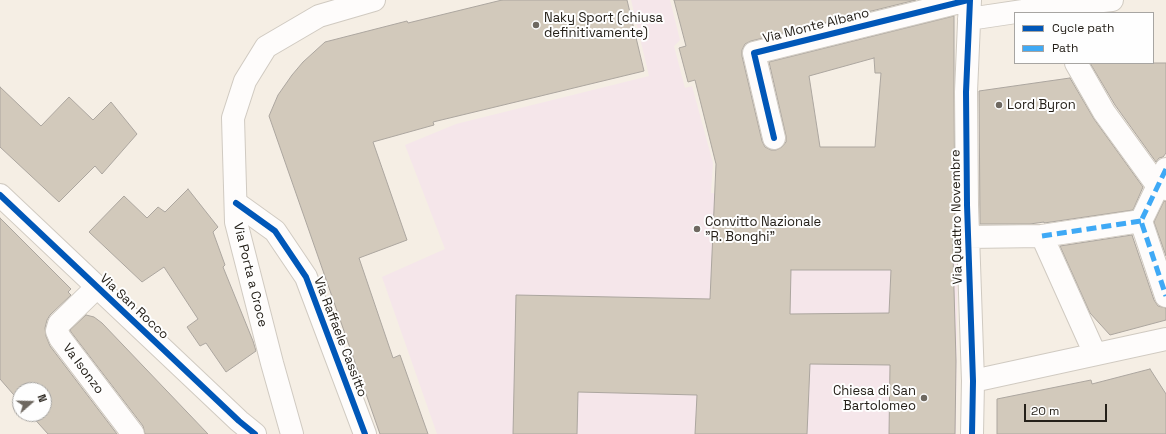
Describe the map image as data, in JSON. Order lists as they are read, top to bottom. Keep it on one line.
{"streets":{"street":["Via Monte Albano","Via Quattro Novembre","Via Porta a Croce","Via San Rocco","Via Raffaele Cassitto","Va Isonzo"]},"crossings":[["Via Monte Albano","Via Quattro Novembre"],["Via Porta a Croce","Via Raffaele Cassitto"],["Via San Rocco","Va Isonzo"]],"places":["Naky Sport (chiusa definitivamente)","Lord Byron","Convitto Nazionale \"R. Bonghi\"","Chiesa di San Bartolomeo"],"legend":["Cycle path","Path"],"scale_bar":"20 m","north":"right"}
